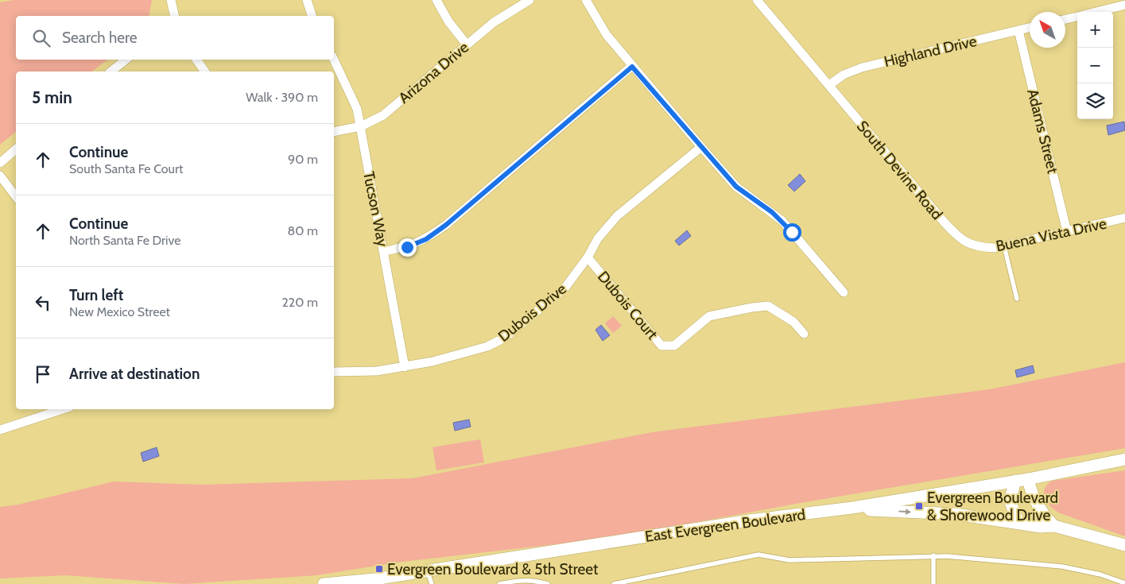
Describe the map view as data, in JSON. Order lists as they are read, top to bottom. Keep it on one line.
{"streets":{"street":["Highland Drive","Arizona Drive","Adams Street","South Devine Road","Tucson Way","Buena Vista Drive","Dubois Court","Dubois Drive","East Evergreen Boulevard"]},"crossings":[["Highland Drive","Adams Street"],["Highland Drive","South Devine Road"],["Arizona Drive","Tucson Way"],["Adams Street","Buena Vista Drive"],["South Devine Road","Buena Vista Drive"],["Tucson Way","Dubois Drive"],["Dubois Court","Dubois Drive"]],"places":{"transit":["Evergreen Boulevard & Shorewood Drive","Evergreen Boulevard & 5th Street"]},"north":"top left","page":{"map_buttons":["+","−"],"search":"Search here","heading":["5 min","Walk · 390 m"],"list":[["Continue","South Santa Fe Court","90 m"],["Continue","North Santa Fe Drive","80 m"],["Turn left","New Mexico Street","220 m"],"Arrive at destination"]}}
